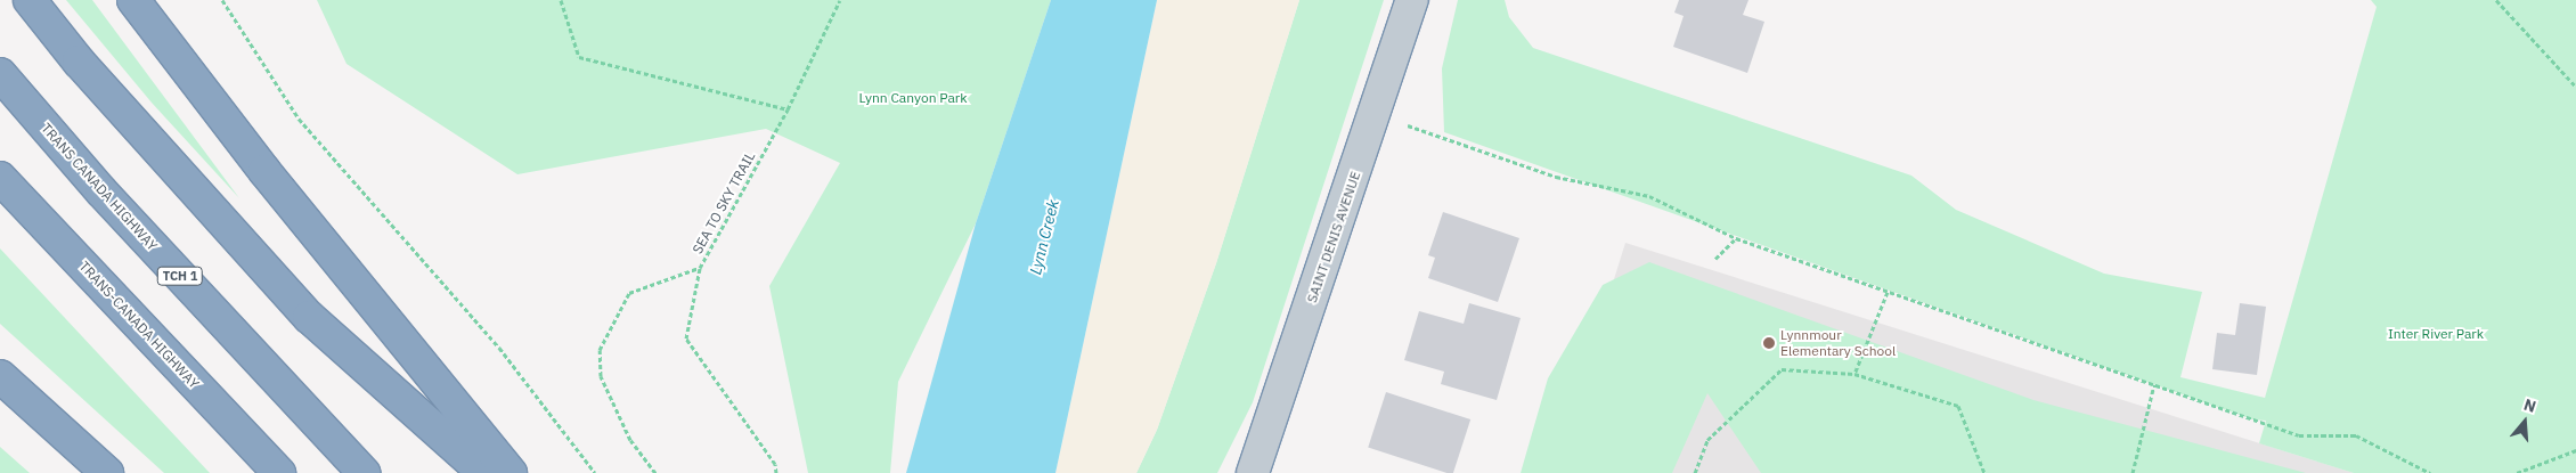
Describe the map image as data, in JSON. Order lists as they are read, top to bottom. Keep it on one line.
{"streets":{"highway":["TRANS CANADA HIGHWAY","TCH 1","TRANS-CANADA HIGHWAY"],"street":["SAINT DENIS AVENUE"],"path":["SEA TO SKY TRAIL"]},"water":["Lynn Creek"],"parks":["Lynn Canyon Park","Inter River Park"],"places":["Lynnmour Elementary School"],"north":"top"}
